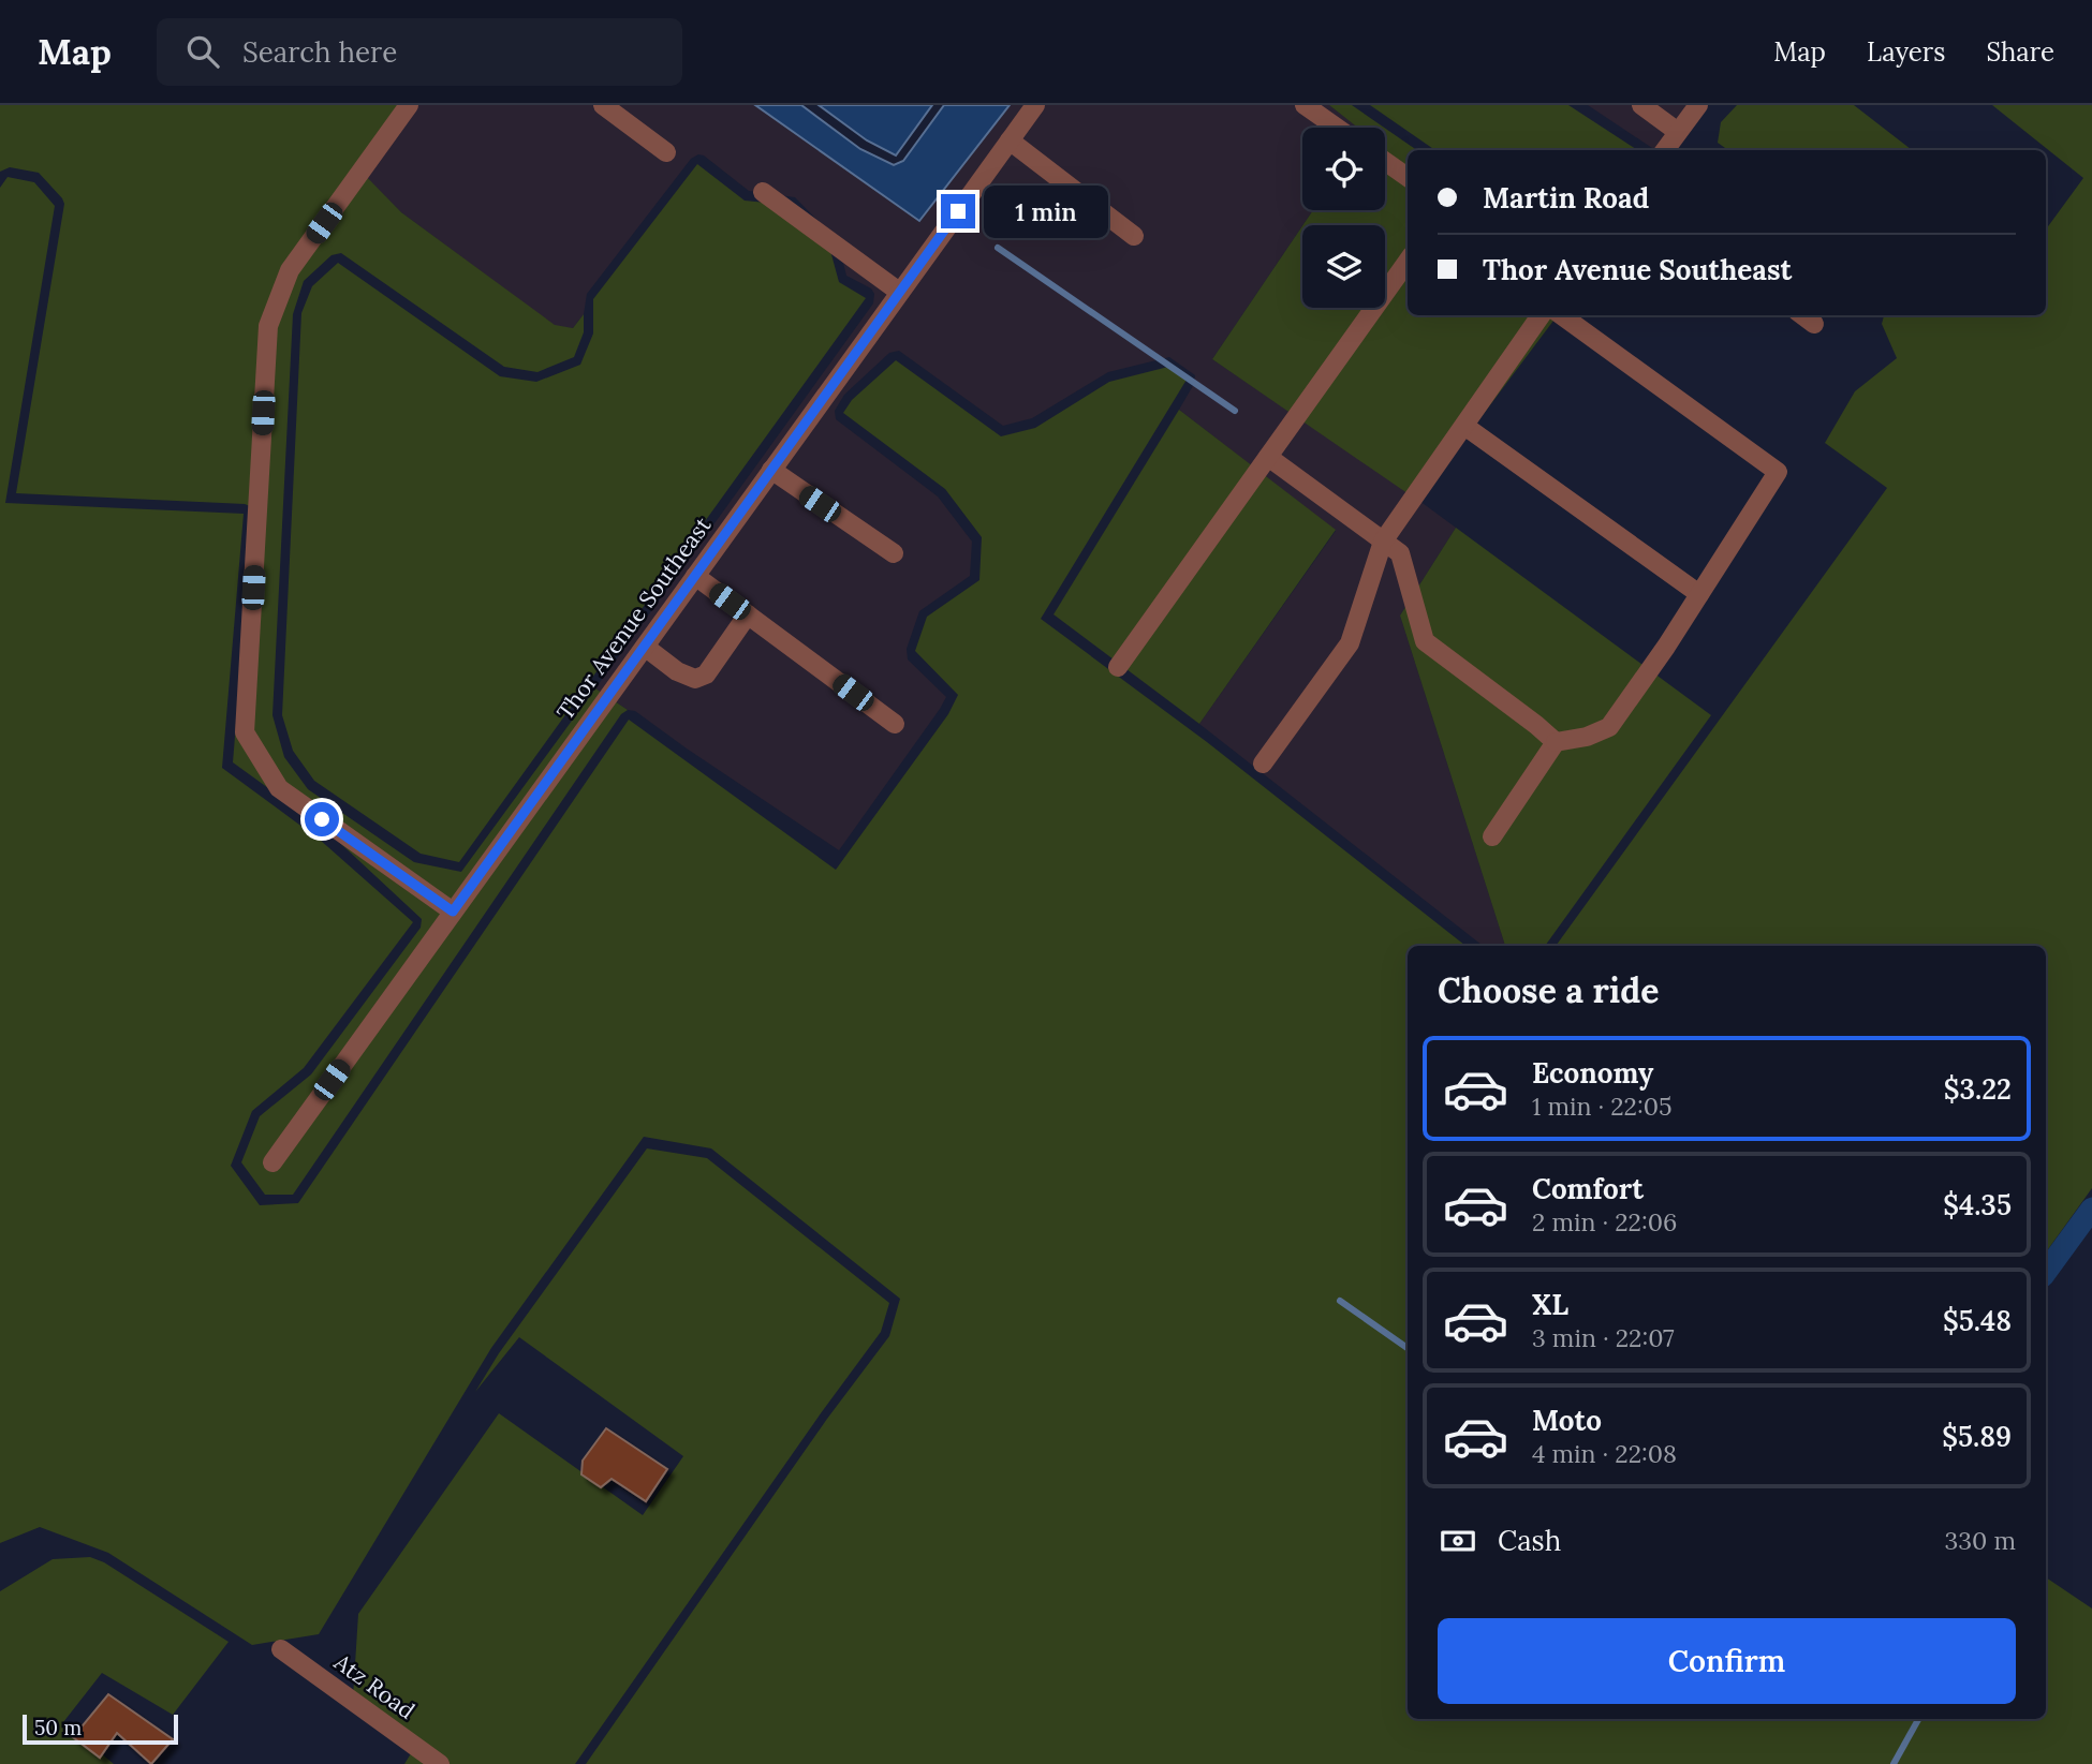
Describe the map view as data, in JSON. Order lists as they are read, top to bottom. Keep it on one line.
{"streets":{"street":["Thor Avenue Southeast","Atz Road"]},"scale_bar":"50 m","page":{"header":"Map","search":"Search here","nav":["Map","Layers","Share"],"banner":["Martin Road","Thor Avenue Southeast"],"bubble":"1 min","heading":"Choose a ride","list":[{"name":"Economy","note":"1 min · 22:05","value":"$3.22"},{"name":"Comfort","note":"2 min · 22:06","value":"$4.35"},{"name":"XL","note":"3 min · 22:07","value":"$5.48"},{"name":"Moto","note":"4 min · 22:08","value":"$5.89"}],"pay":["Cash","330 m"],"buttons":"Confirm","scale":"50 m"}}
